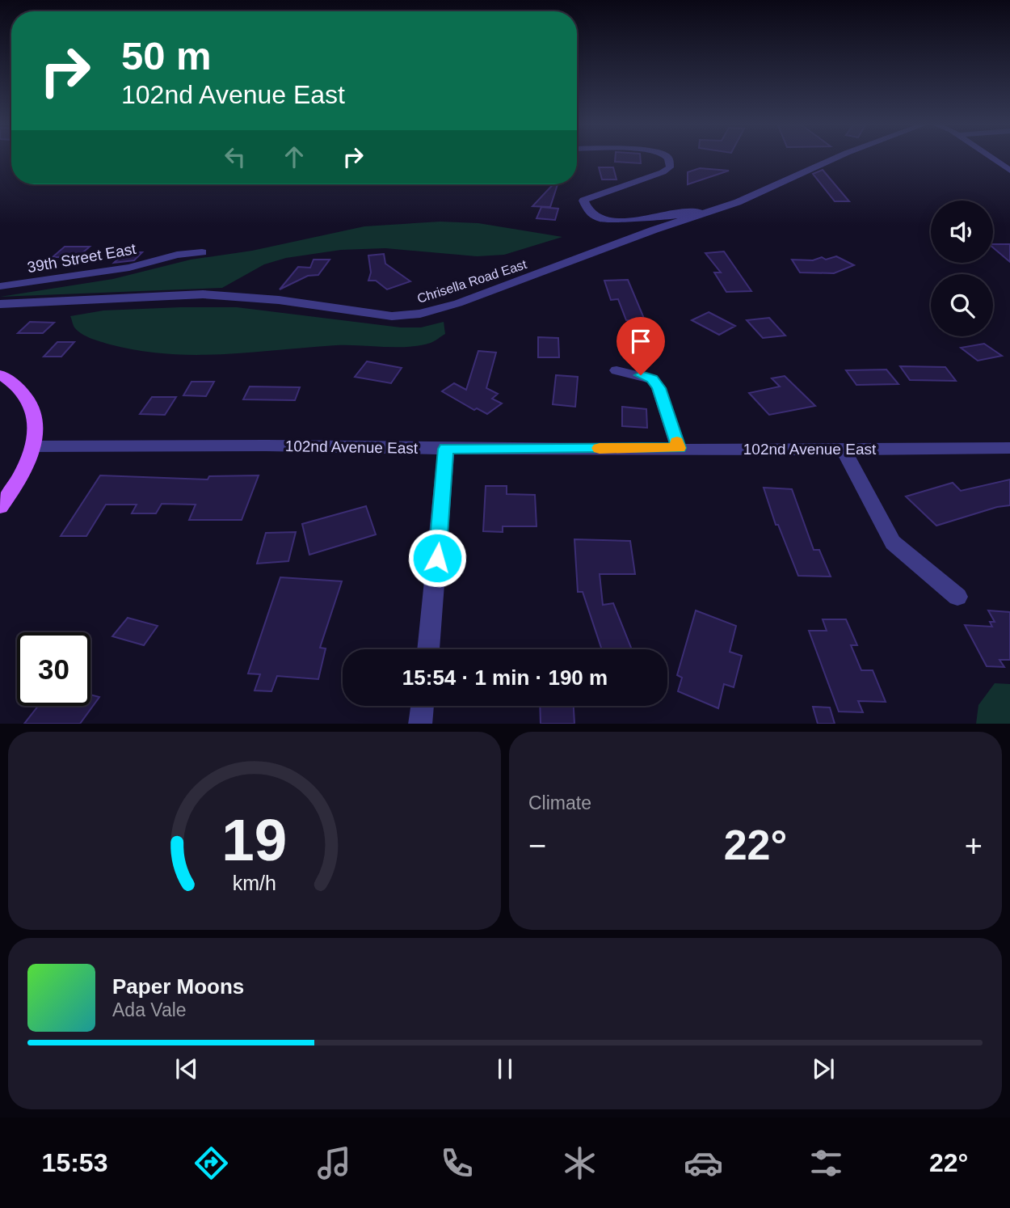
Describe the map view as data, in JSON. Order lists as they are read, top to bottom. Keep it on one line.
{"streets":{"street":["39th Street East","Chrisella Road East","102nd Avenue East"]},"page":{"turn":["50 m","102nd Avenue East"],"limit":"30","trip":"15:54 · 1 min · 190 m","tile":"Climate","heat":["−","22°","+"],"song":["Paper Moons","Ada Vale"],"tabs":["15:53","22°"],"gauge":["19","km/h"]}}
